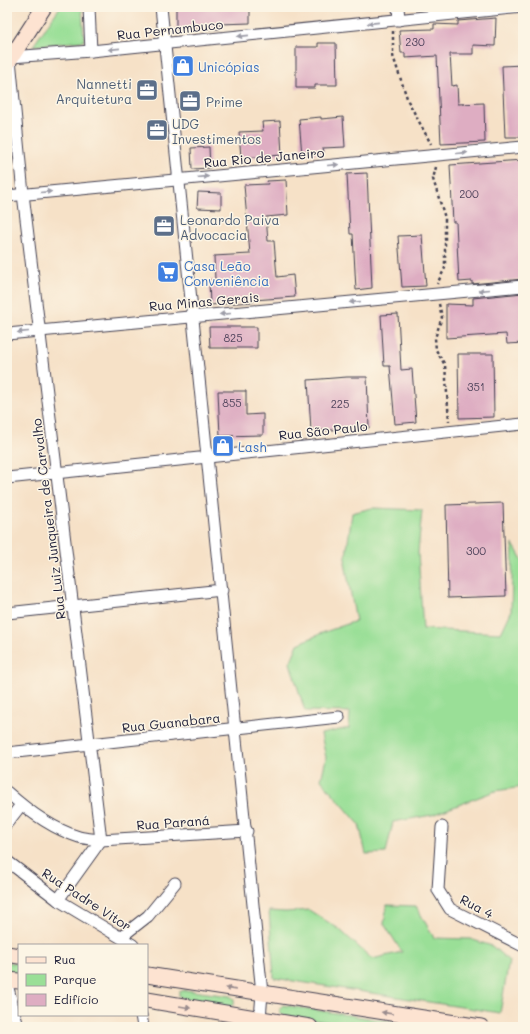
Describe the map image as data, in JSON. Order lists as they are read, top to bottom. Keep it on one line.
{"streets":{"street":["Rua Pernambuco","Rua Rio de Janeiro","Rua Minas Gerais","Rua São Paulo","Rua Luiz Junqueira de Carvalho","Rua Guanabara","Rua Paraná","Rua Padre Vitor","Rua 4"]},"crossings":[["Rua Pernambuco","Rua Luiz Junqueira de Carvalho"],["Rua Rio de Janeiro","Rua Luiz Junqueira de Carvalho"],["Rua Minas Gerais","Rua Luiz Junqueira de Carvalho"],["Rua São Paulo","Rua Luiz Junqueira de Carvalho"],["Rua Luiz Junqueira de Carvalho","Rua Guanabara"],["Rua Luiz Junqueira de Carvalho","Rua Paraná"]],"one_way":["Rua Pernambuco","Rua Rio de Janeiro","Rua Minas Gerais"],"places":{"shop":["Unicópias","Lash"],"office":["Nannetti Arquitetura","Prime","UDG Investimentos","Leonardo Paiva Advocacia"],"supermarket":["Casa Leão Conveniência"]},"house_numbers":["230","200","825","351","855","225","300"],"legend":["Rua","Parque","Edifício"]}
